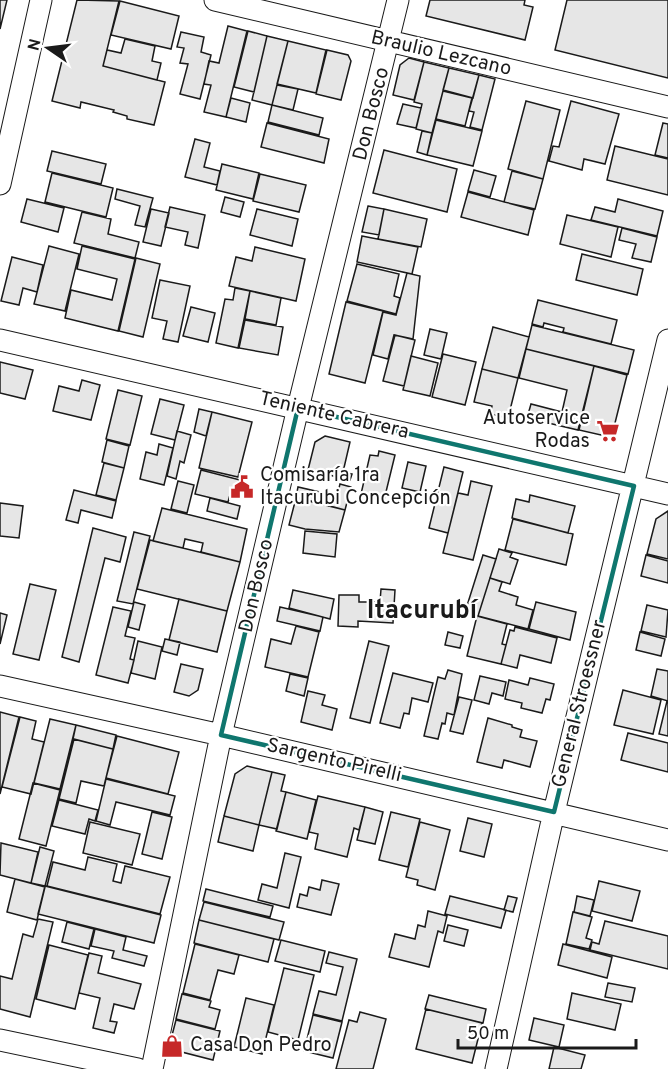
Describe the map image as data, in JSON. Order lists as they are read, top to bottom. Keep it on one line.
{"streets":{"street":["Braulio Lezcano","Don Bosco","Teniente Cabrera","General Stroessner","Sargento Pirelli"]},"crossings":[["Braulio Lezcano","Don Bosco"],["Don Bosco","Teniente Cabrera"],["Don Bosco","Sargento Pirelli"],["Teniente Cabrera","General Stroessner"],["General Stroessner","Sargento Pirelli"]],"districts":["Itacurubí"],"places":{"supermarket":["Autoservice Rodas"],"public building":["Comisaría 1ra Itacurubi Concepción"],"shop":["Casa Don Pedro"]},"scale_bar":"50 m","north":"left"}
